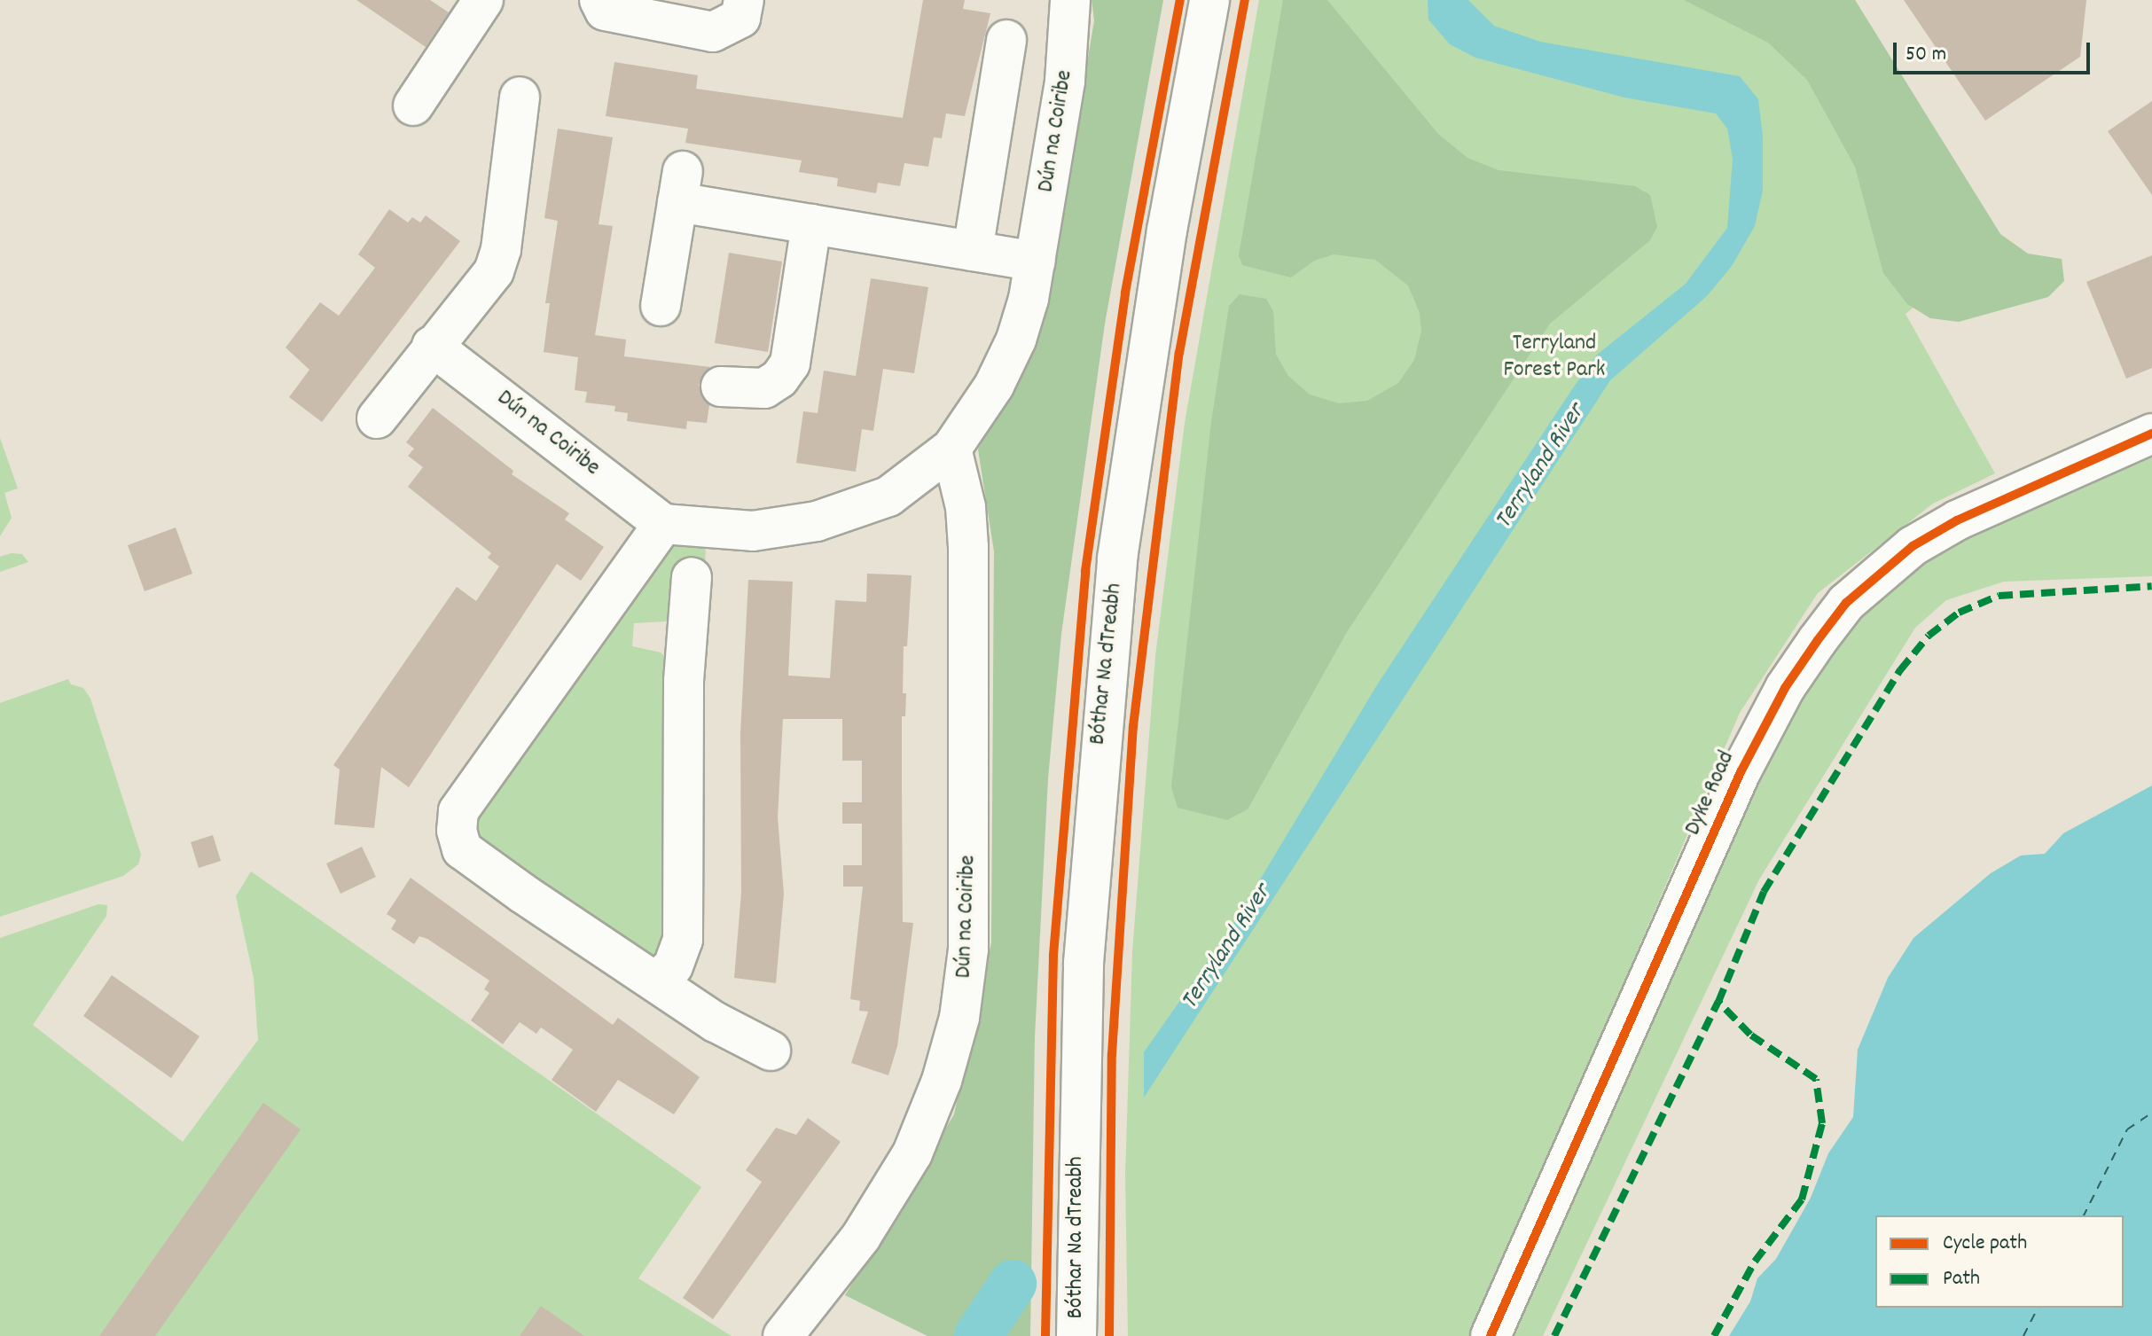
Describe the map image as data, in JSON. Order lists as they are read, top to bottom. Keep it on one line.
{"streets":{"main road":["Dún na Coiribe","Bóthar Na dTreabh","Dyke Road"]},"water":["Terryland River"],"parks":["Terryland Forest Park"],"legend":["Cycle path","Path"],"scale_bar":"50 m"}
